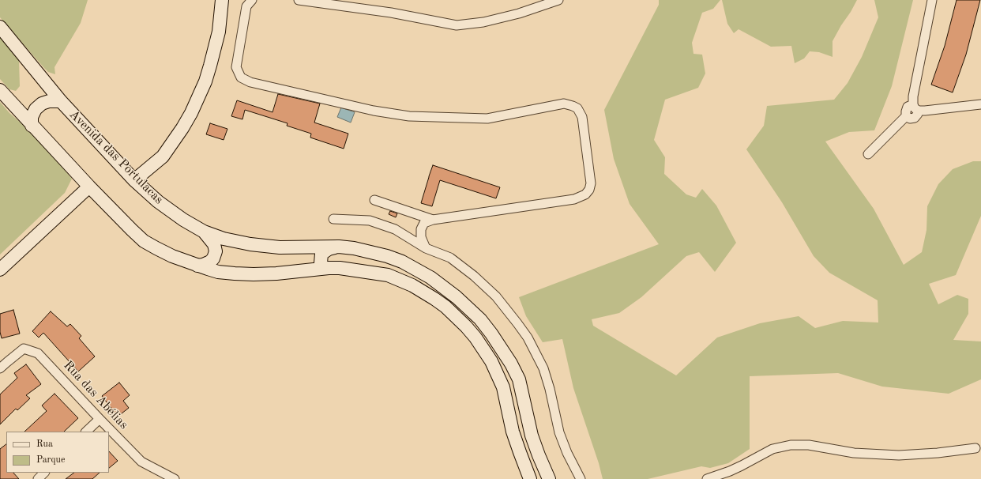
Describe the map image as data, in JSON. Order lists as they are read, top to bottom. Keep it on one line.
{"streets":{"street":["Avenida das Portulacas","Rua das Abélias"]},"legend":["Rua","Parque"]}
